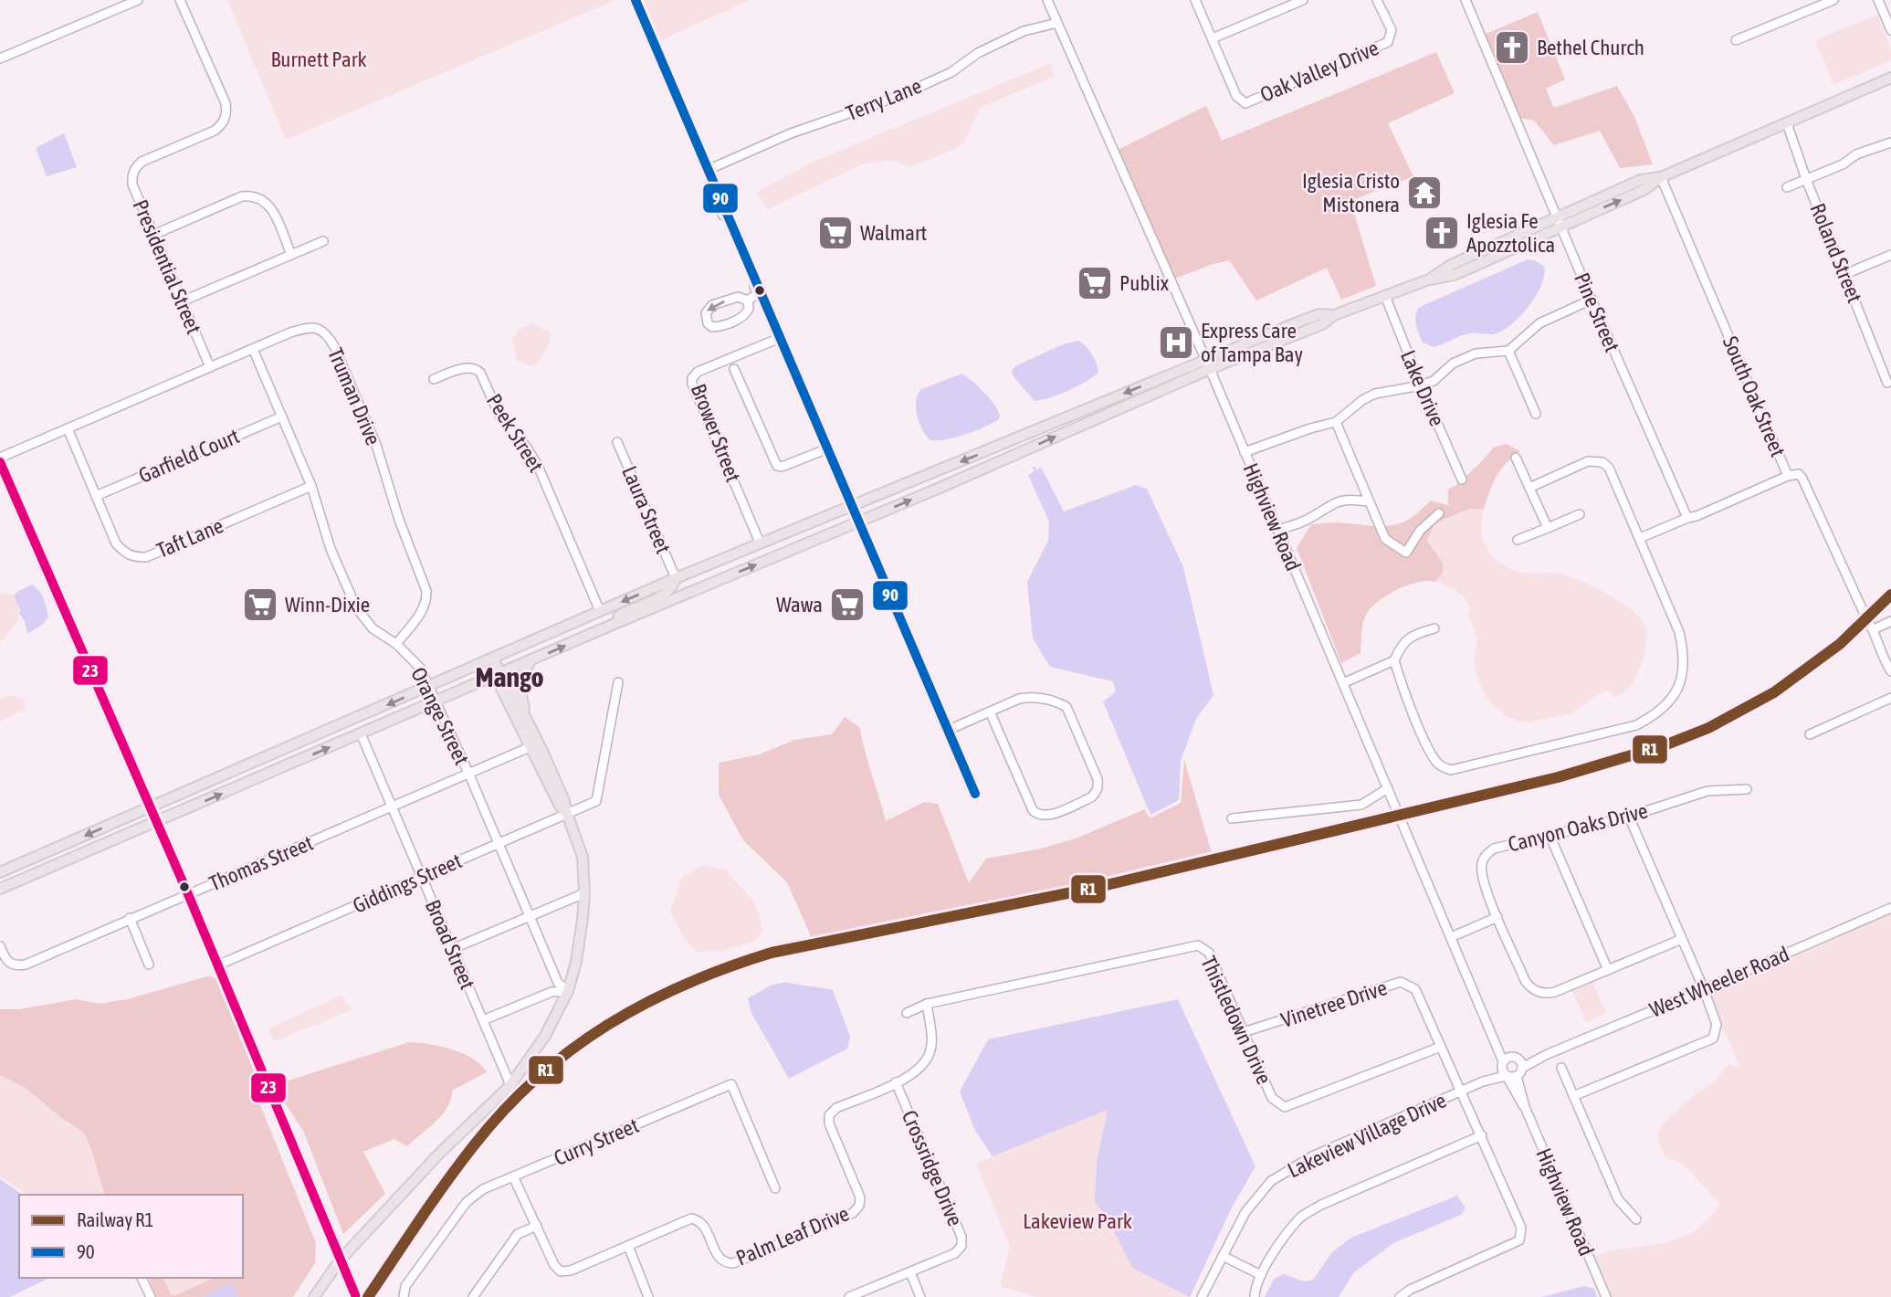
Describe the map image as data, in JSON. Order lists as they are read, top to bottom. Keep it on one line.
{"streets":{"street":["Oak Valley Drive","Terry Lane","Roland Street","Presidential Street","Pine Street","Lake Drive","Truman Drive","South Oak Street","Peek Street","Brower Street","Garfield Court","Laura Street","Highview Road","Taft Lane","Orange Street","Canyon Oaks Drive","Thomas Street","Giddings Street","Broad Street","West Wheeler Road","Vinetree Drive","Thistledown Drive","Lakeview Village Drive","Curry Street","Crossridge Drive","Palm Leaf Drive"]},"crossings":[["Terry Lane","Highview Road"],["Presidential Street","Truman Drive"],["Truman Drive","Taft Lane"],["Truman Drive","Orange Street"],["Garfield Court","Taft Lane"],["Garfield Court","Orange Street"],["Highview Road","West Wheeler Road"],["Highview Road","Lakeview Village Drive"],["Taft Lane","Orange Street"],["Orange Street","Thomas Street"],["Orange Street","Giddings Street"],["Thomas Street","Broad Street"],["Giddings Street","Broad Street"],["West Wheeler Road","Lakeview Village Drive"],["Vinetree Drive","Thistledown Drive"],["Vinetree Drive","Lakeview Village Drive"],["Thistledown Drive","Palm Leaf Drive"],["Curry Street","Palm Leaf Drive"],["Crossridge Drive","Palm Leaf Drive"]],"districts":["Mango"],"parks":["Burnett Park","Lakeview Park"],"places":{"church":["Bethel Church","Iglesia Fe Apozztolica"],"temple":["Iglesia Cristo Mistonera"],"supermarket":["Walmart","Publix","Winn-Dixie","Wawa"],"hospital":["Express Care of Tampa Bay"]},"lines":["transit line 90","transit line 23","rail line R1"],"legend":["Railway R1","90"]}
